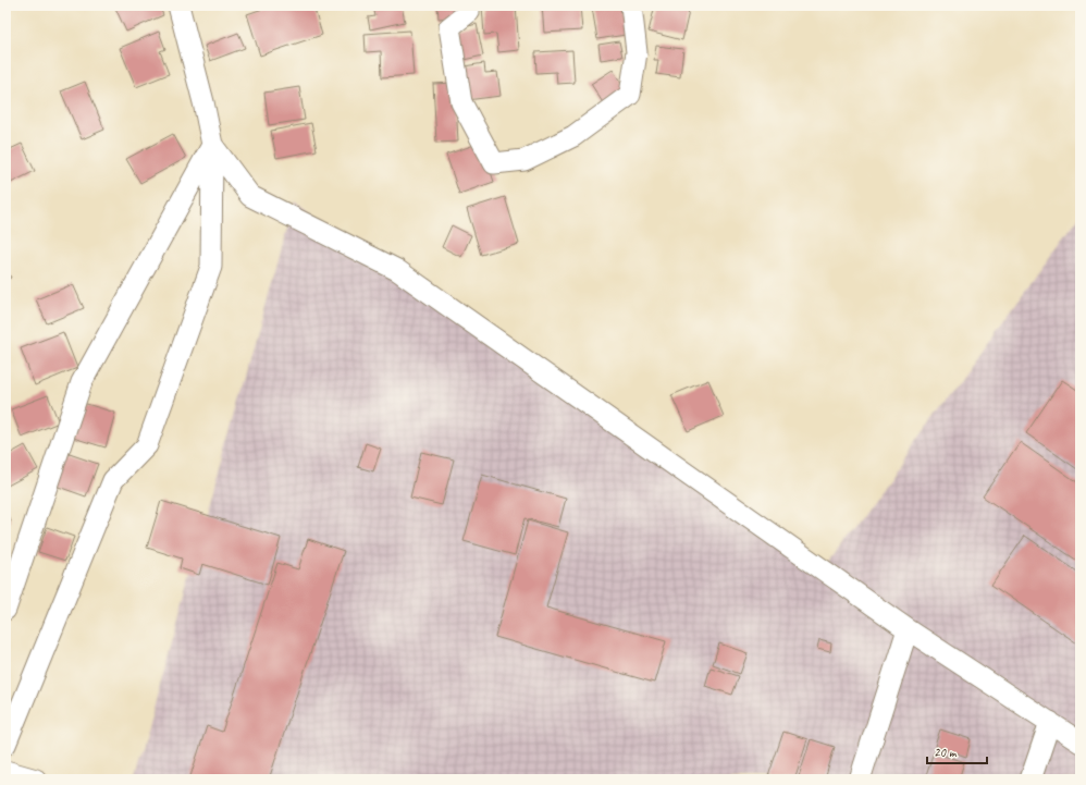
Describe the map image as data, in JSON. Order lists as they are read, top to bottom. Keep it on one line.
{"scale_bar":"20 m"}
